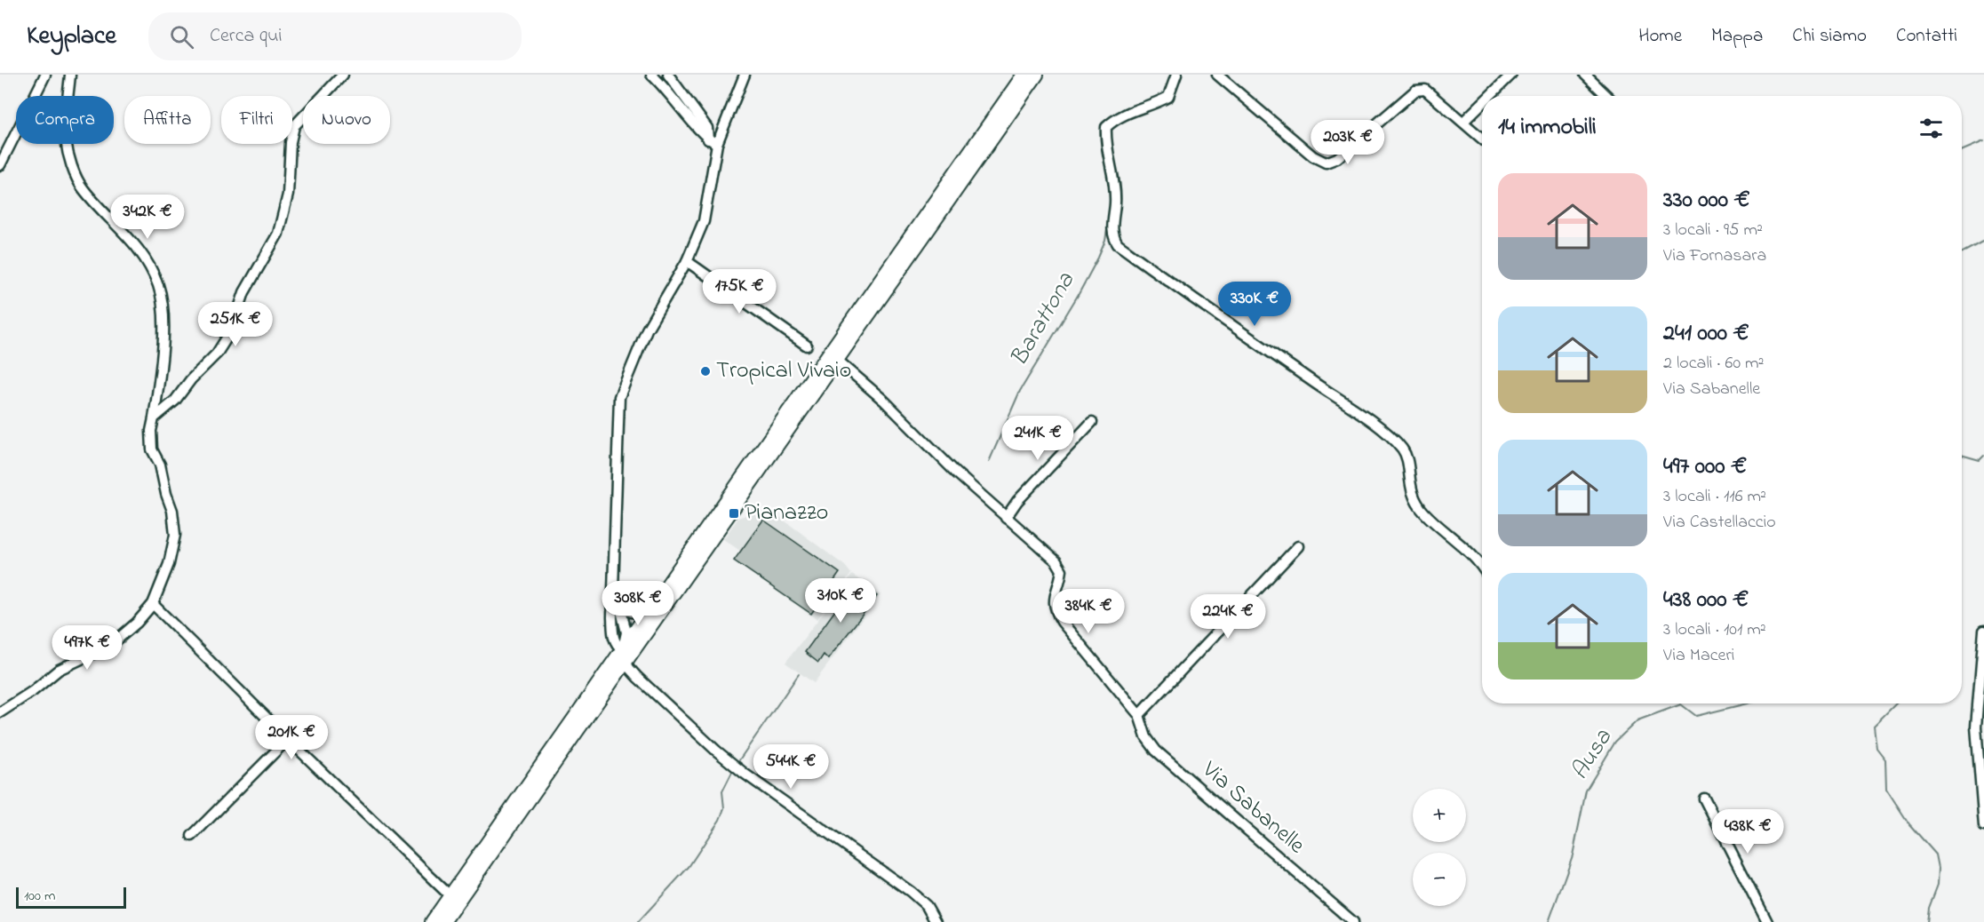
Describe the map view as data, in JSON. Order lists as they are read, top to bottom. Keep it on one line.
{"streets":{"street":["Via Sabanelle"]},"water":["Barattona","Ausa"],"places":{"other":["Tropical Vivaio"],"transit":["Pianazzo"]},"scale_bar":"100 m","page":{"header":"Keyplace","search":"Cerca qui","nav":["Home","Mappa","Chi siamo","Contatti"],"chip":["Compra","Affitta","Filtri","Nuovo"],"heading":"14 immobili","price":["203K €","342K €","175K €","330K €","251K €","241K €","310K €","308K €","384K €","224K €","497K €","201K €","544K €","438K €"],"list":[{"name":"330 000 €","note":"3 locali · 95 m² · Via Fornasara"},{"name":"241 000 €","note":"2 locali · 60 m² · Via Sabanelle"},{"name":"497 000 €","note":"3 locali · 116 m² · Via Castellaccio"},{"name":"438 000 €","note":"3 locali · 101 m² · Via Maceri"}],"map_buttons":["+","−"],"scale":"100 m"}}
